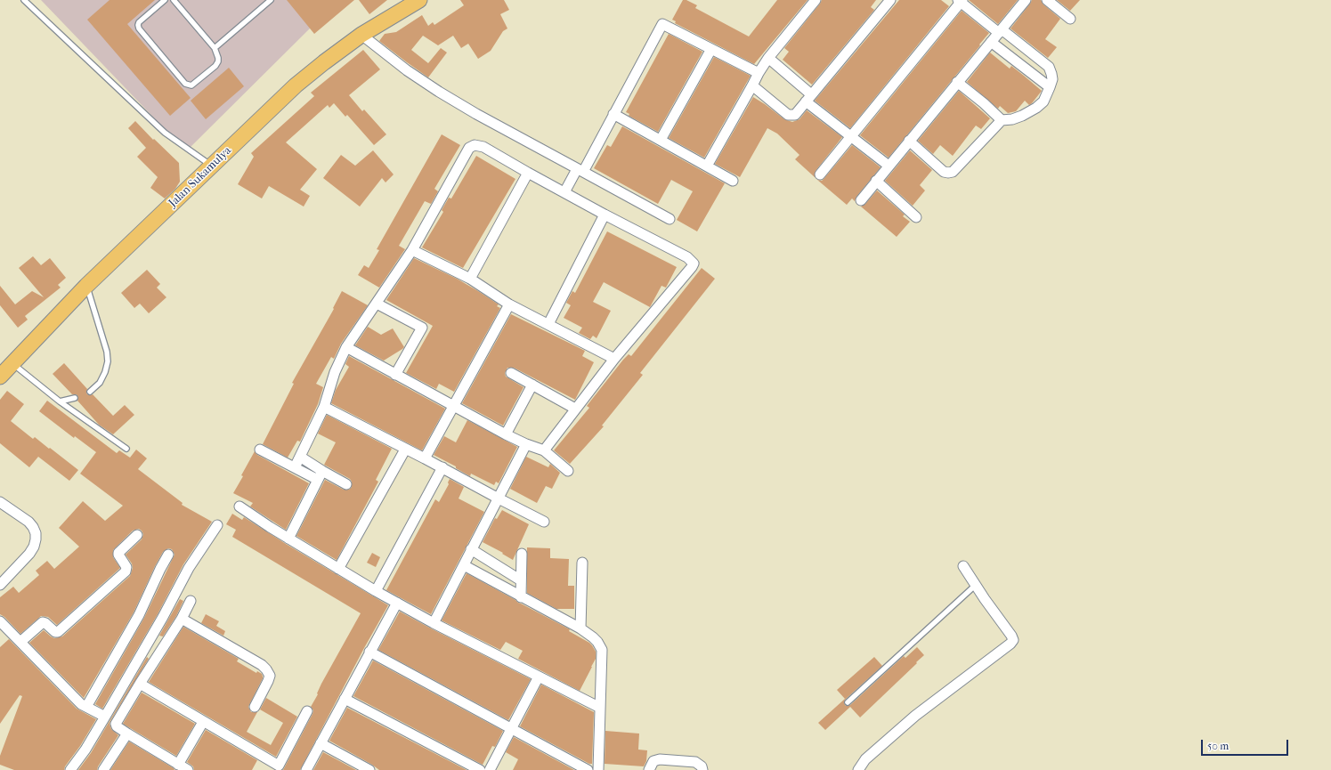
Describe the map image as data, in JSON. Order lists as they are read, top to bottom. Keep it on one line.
{"streets":{"main road":["Jalan Sukamulya"]},"scale_bar":"50 m"}
